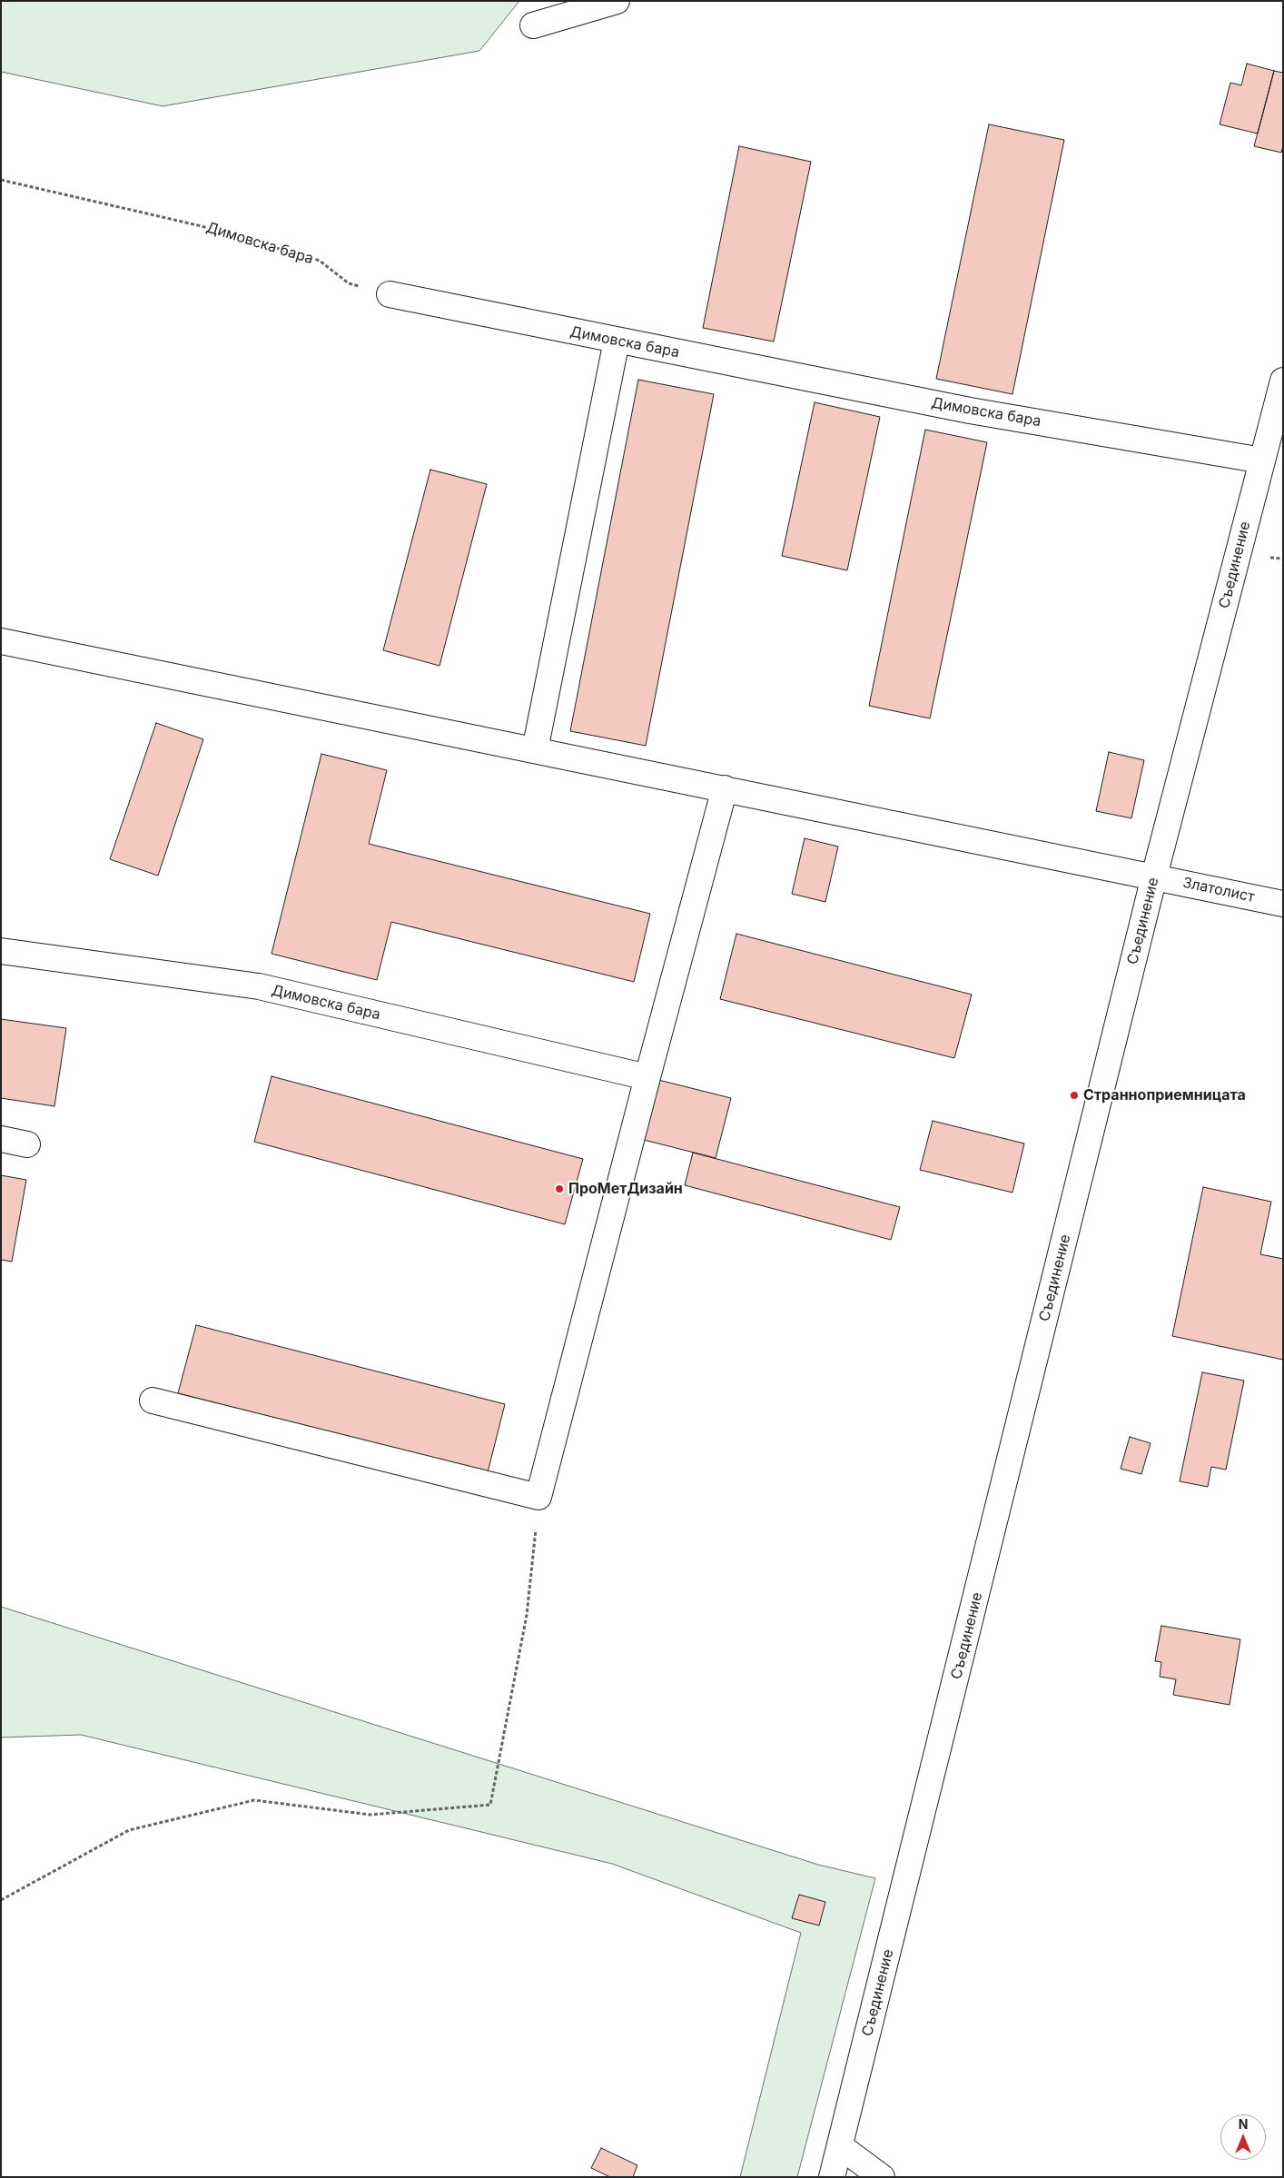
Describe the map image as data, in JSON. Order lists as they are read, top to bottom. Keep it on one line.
{"streets":{"street":["Димовска бара","Съединение","Златолист"]},"crossings":[["Димовска бара","Съединение"],["Съединение","Златолист"]],"places":["Странноприемницата","ПроМетДизайн"],"north":"top"}
